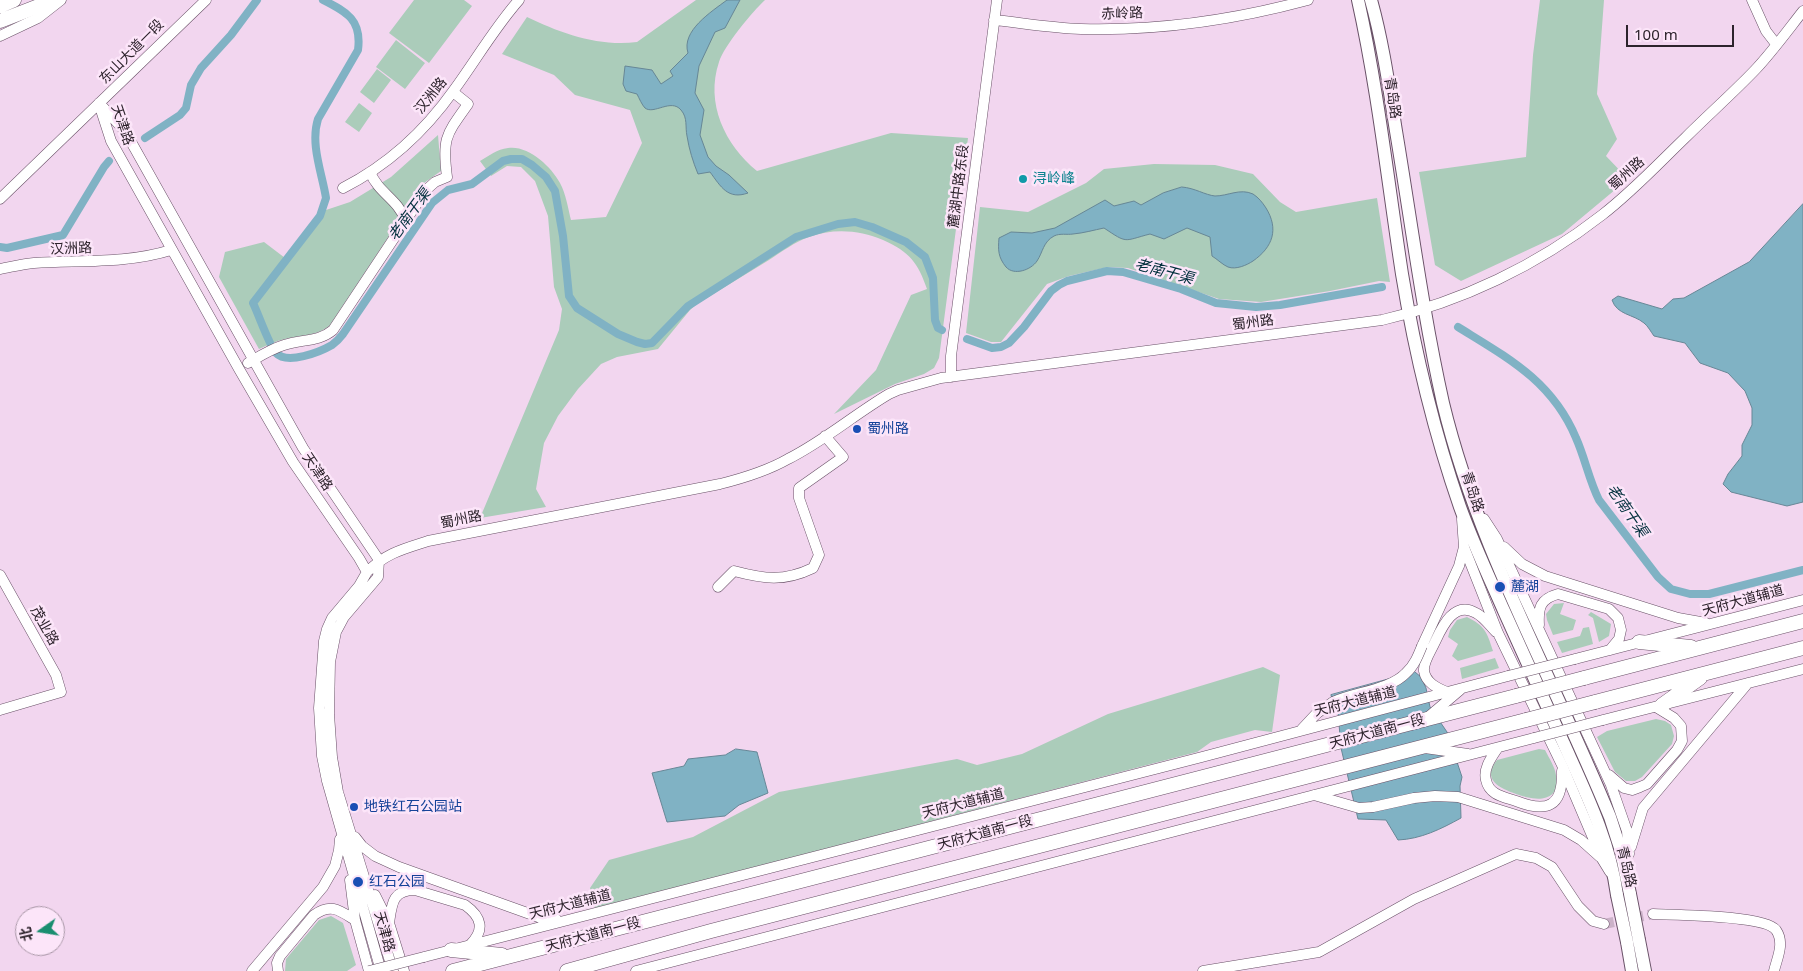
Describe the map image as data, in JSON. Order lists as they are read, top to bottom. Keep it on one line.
{"streets":{"highway":["天府大道南一段"],"main road":["青岛路"],"street":["赤岭路","东山大道一段","汉洲路","天津路","蜀州路","麓湖中路东段","天府大道辅道","茂业路"]},"crossings":[["赤岭路","麓湖中路东段"],["东山大道一段","天津路"],["汉洲路","天津路"],["青岛路","蜀州路"],["天津路","蜀州路"],["蜀州路","麓湖中路东段"]],"water":["老南干渠"],"places":["浔岭峰","蜀州路","麓湖","地铁红石公园站","红石公园"],"scale_bar":"100 m","north":"left"}
